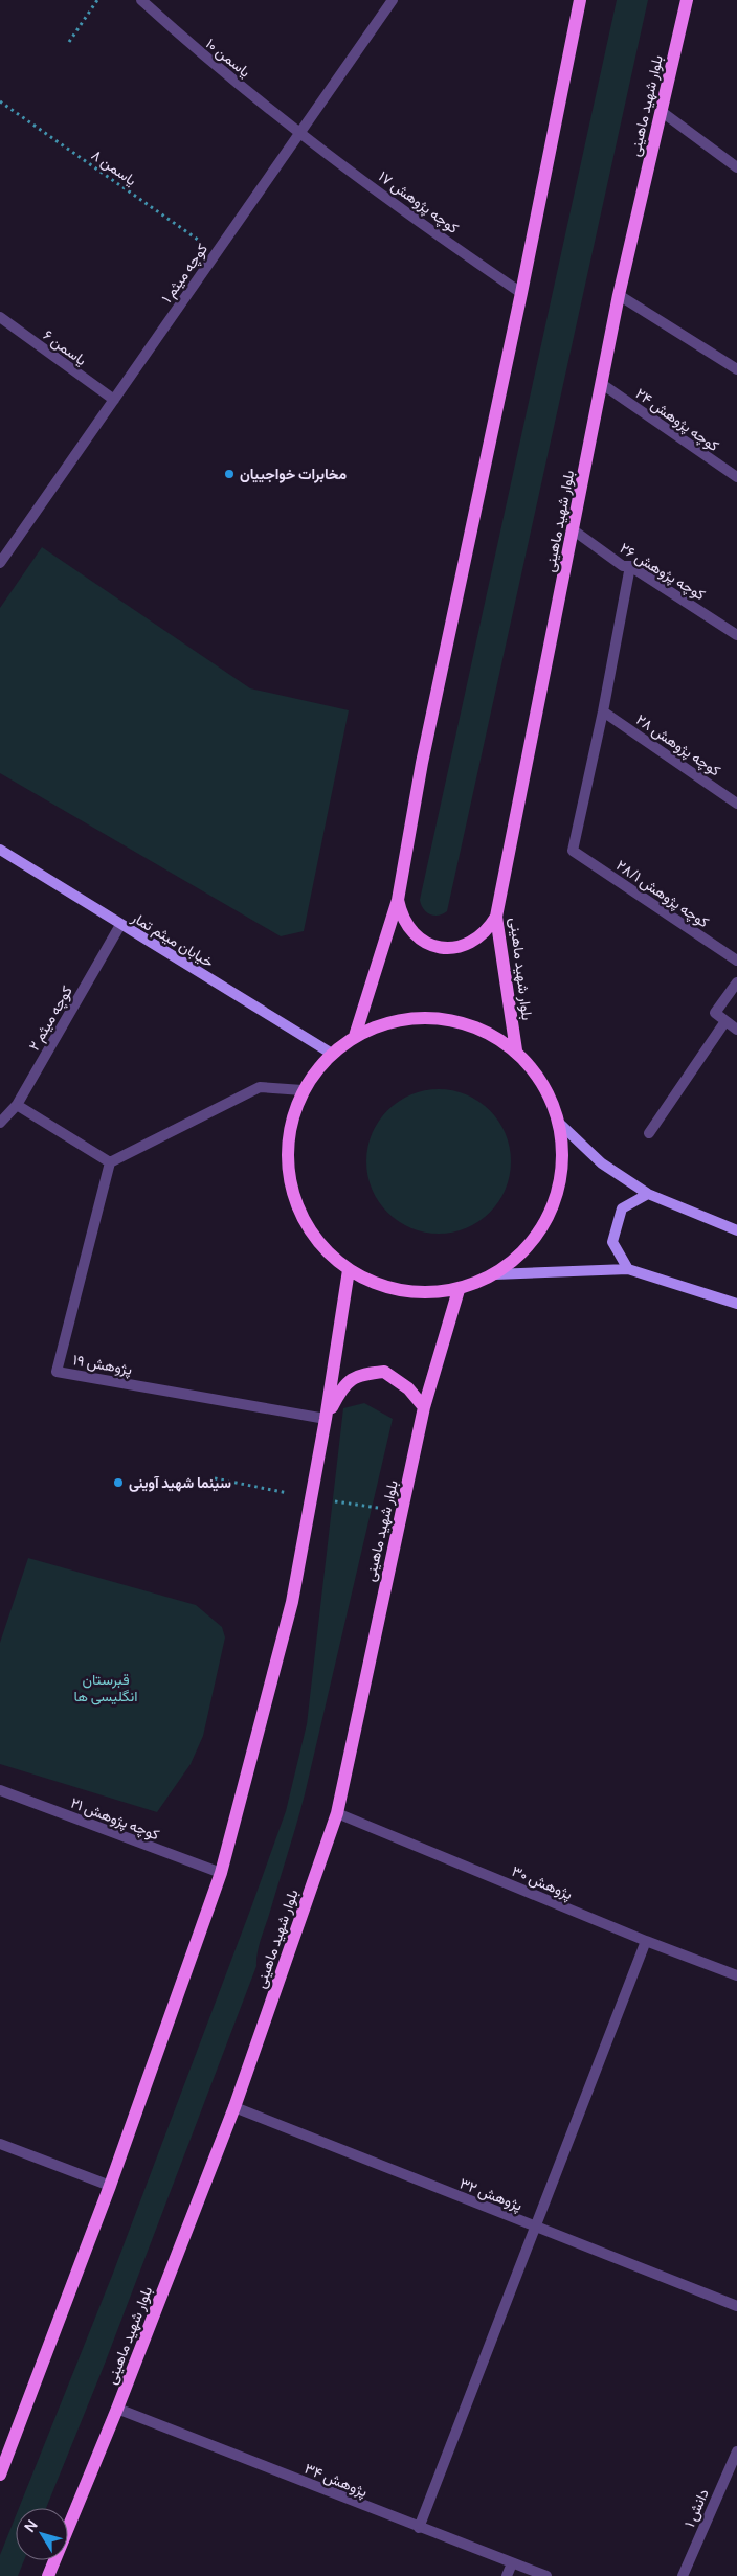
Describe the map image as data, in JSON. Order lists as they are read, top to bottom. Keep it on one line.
{"streets":{"main road":["بلوار شهید ماهینی"],"street":["یاسمن ۱۰","کوچه پژوهش ۱۷","کوچه میثم ۱","یاسمن ۶","کوچه پژوهش ۲۴","کوچه پژوهش ۲۶","کوچه پژوهش ۲۸","کوچه پژوهش ۲۸/۱","خیابان میثم تمار","کوچه میثم ۲","پژوهش ۱۹","کوچه پژوهش ۲۱","پژوهش ۳۰","پژوهش ۳۲","پژوهش ۳۴","دانش ۱"],"path":["یاسمن ۸"]},"crossings":[["یاسمن ۱۰","کوچه پژوهش ۱۷"],["یاسمن ۱۰","کوچه میثم ۱"],["بلوار شهید ماهینی","کوچه پژوهش ۲۴"],["بلوار شهید ماهینی","کوچه پژوهش ۲۶"],["بلوار شهید ماهینی","پژوهش ۳۰"],["بلوار شهید ماهینی","پژوهش ۳۲"],["بلوار شهید ماهینی","پژوهش ۳۴"],["یاسمن ۸","کوچه میثم ۱"],["کوچه پژوهش ۱۷","کوچه میثم ۱"],["کوچه میثم ۱","یاسمن ۶"],["کوچه پژوهش ۲۸","کوچه پژوهش ۲۸/۱"],["خیابان میثم تمار","کوچه میثم ۲"]],"parks":["قبرستان انگلیسی ها"],"places":["مخابرات خواجییان","سینما شهید آوینی"],"north":"top left"}
